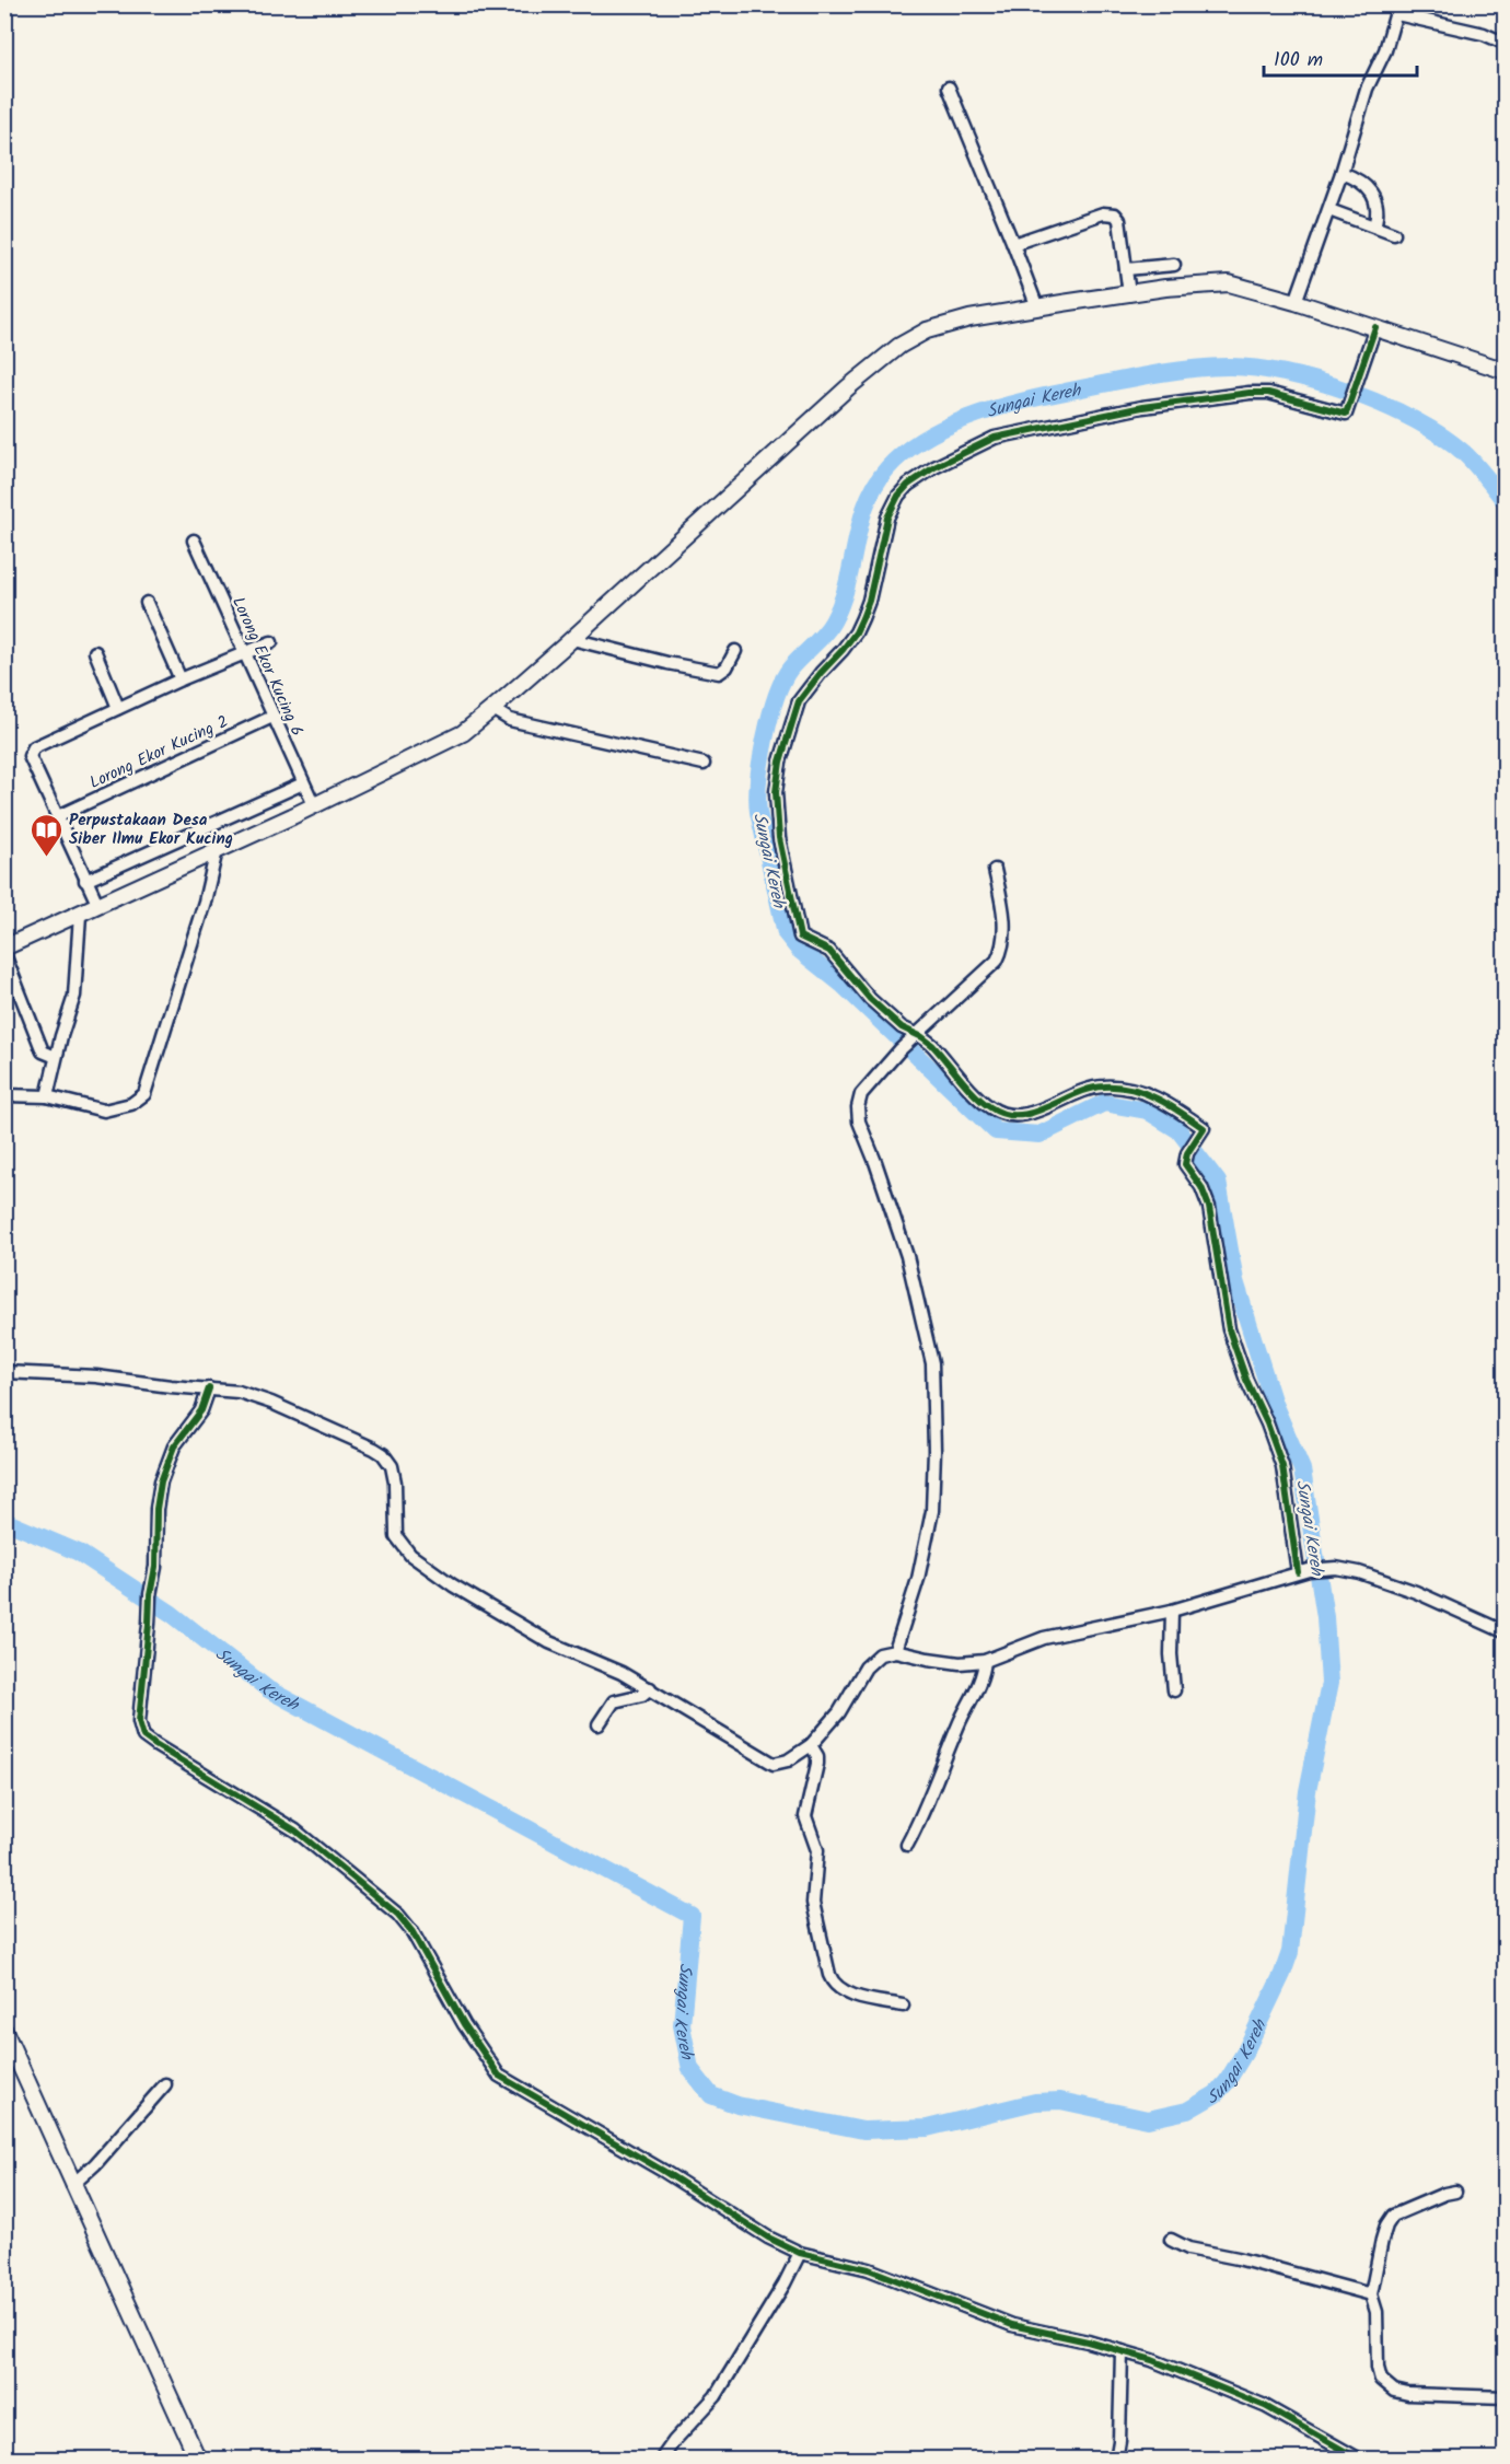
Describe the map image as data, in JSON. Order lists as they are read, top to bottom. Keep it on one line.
{"streets":{"street":["Lorong Ekor Kucing 6","Lorong Ekor Kucing 2"]},"crossings":[["Lorong Ekor Kucing 6","Lorong Ekor Kucing 2"]],"water":["Sungai Kereh"],"places":{"library":["Perpustakaan Desa Siber Ilmu Ekor Kucing"]},"scale_bar":"100 m"}
